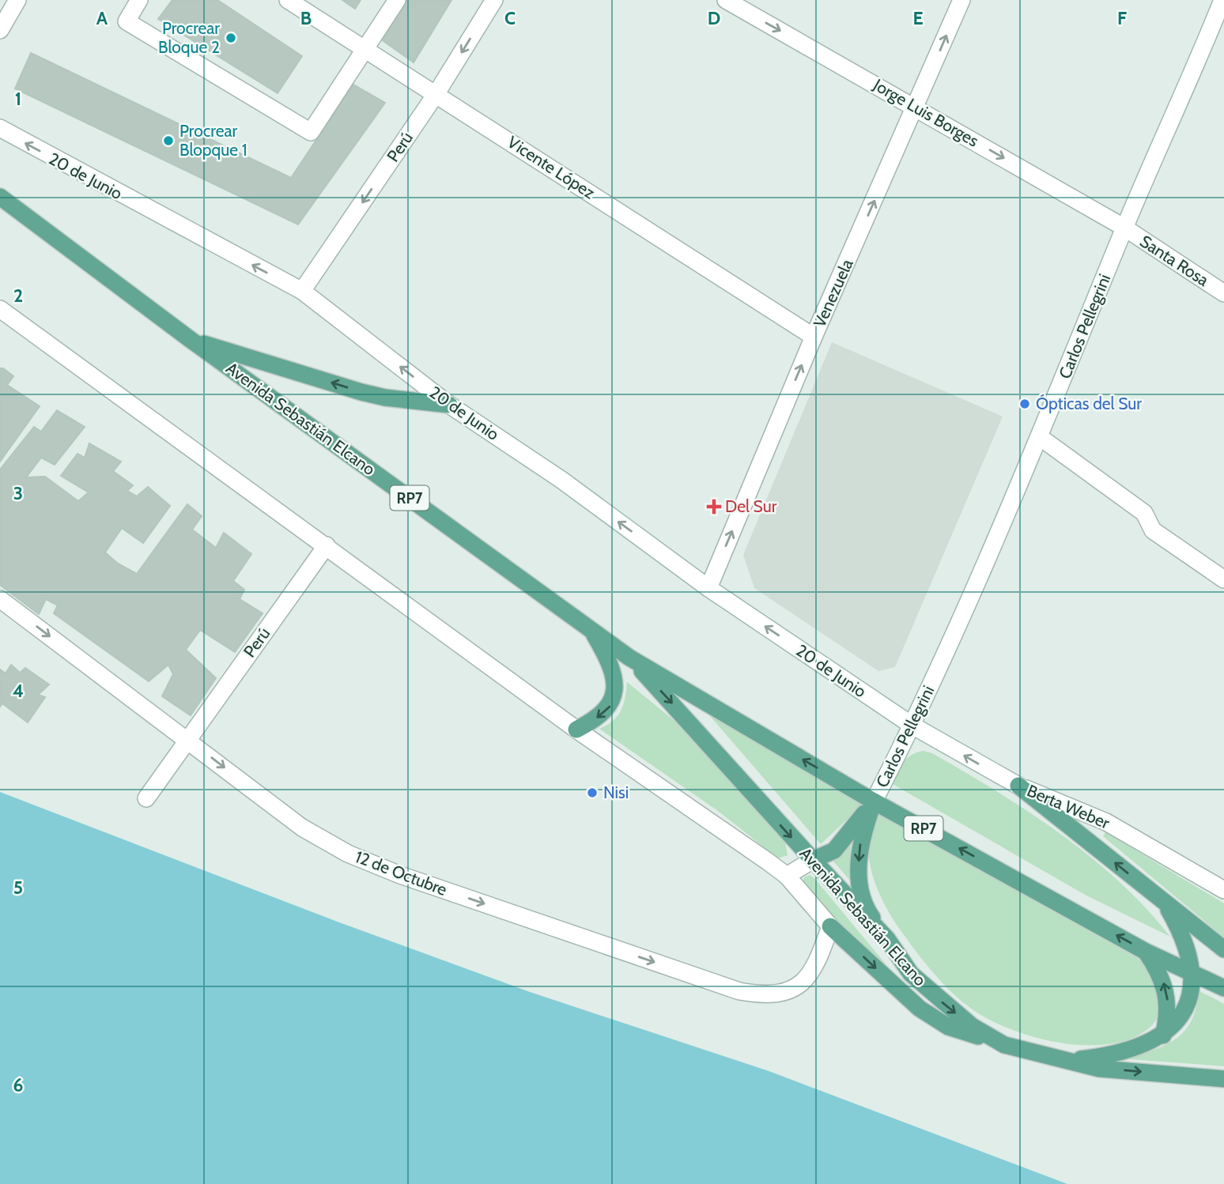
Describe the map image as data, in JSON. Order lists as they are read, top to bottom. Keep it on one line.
{"streets":{"main road":["Avenida Sebastián Elcano","RP7"],"street":["Jorge Luis Borges","Perú","Vicente López","20 de Junio","Santa Rosa","Venezuela","Carlos Pellegrini","Berta Weber","12 de Octubre"]},"crossings":[["Jorge Luis Borges","Santa Rosa"],["Jorge Luis Borges","Venezuela"],["Jorge Luis Borges","Carlos Pellegrini"],["Perú","Vicente López"],["Perú","20 de Junio"],["Perú","12 de Octubre"],["Vicente López","Venezuela"],["20 de Junio","Venezuela"],["20 de Junio","Carlos Pellegrini"],["20 de Junio","Berta Weber"],["Santa Rosa","Carlos Pellegrini"],["Carlos Pellegrini","Avenida Sebastián Elcano"],["Carlos Pellegrini","Berta Weber"]],"one_way":["Jorge Luis Borges","Perú","20 de Junio","Venezuela","12 de Octubre"],"places":{"other":["Procrear Bloque 2","Procrear Blopque 1","Ópticas del Sur","Nisi"],"health":["Del Sur"]},"grid":{"columns":["A","B","C","D","E","F"],"rows":["1","2","3","4","5","6"]}}
